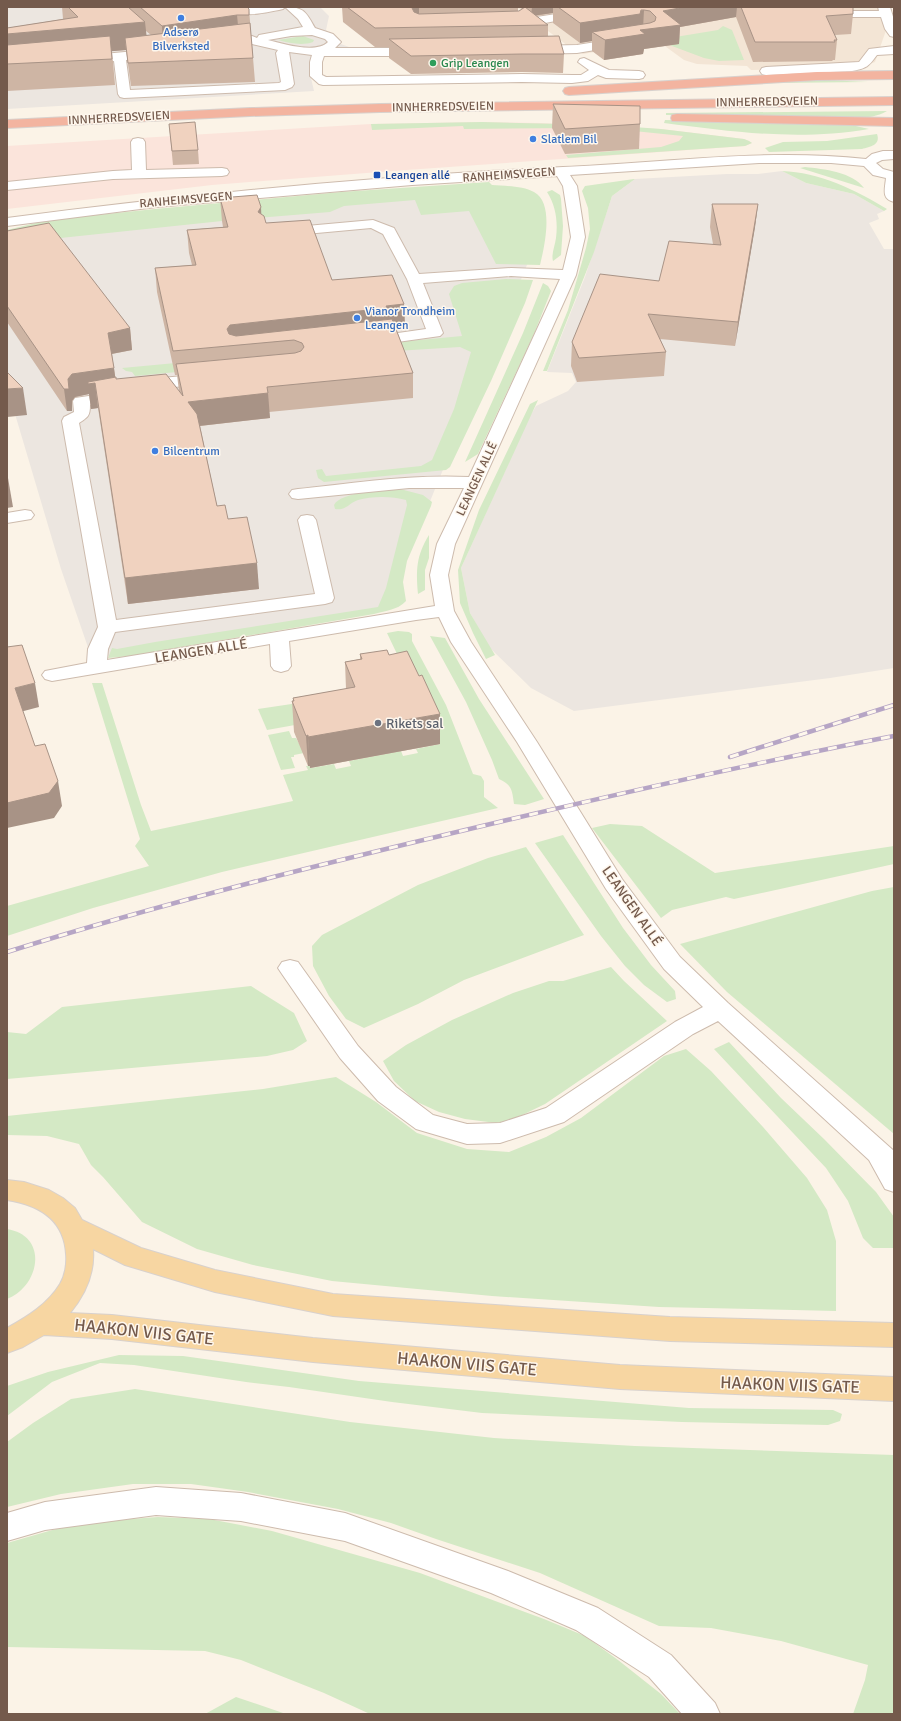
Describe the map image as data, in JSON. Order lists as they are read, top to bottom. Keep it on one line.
{"streets":{"highway":["INNHERREDSVEIEN"],"main road":["HAAKON VIIS GATE"],"street":["RANHEIMSVEGEN","LEANGEN ALLÉ"]},"crossings":[["RANHEIMSVEGEN","LEANGEN ALLÉ"]],"places":{"other":["Adserø Bilverksted","Grip Leangen","Slatlem Bil","Vianor Trondheim Leangen","Bilcentrum","Rikets sal"],"transit":["Leangen allé"]}}
